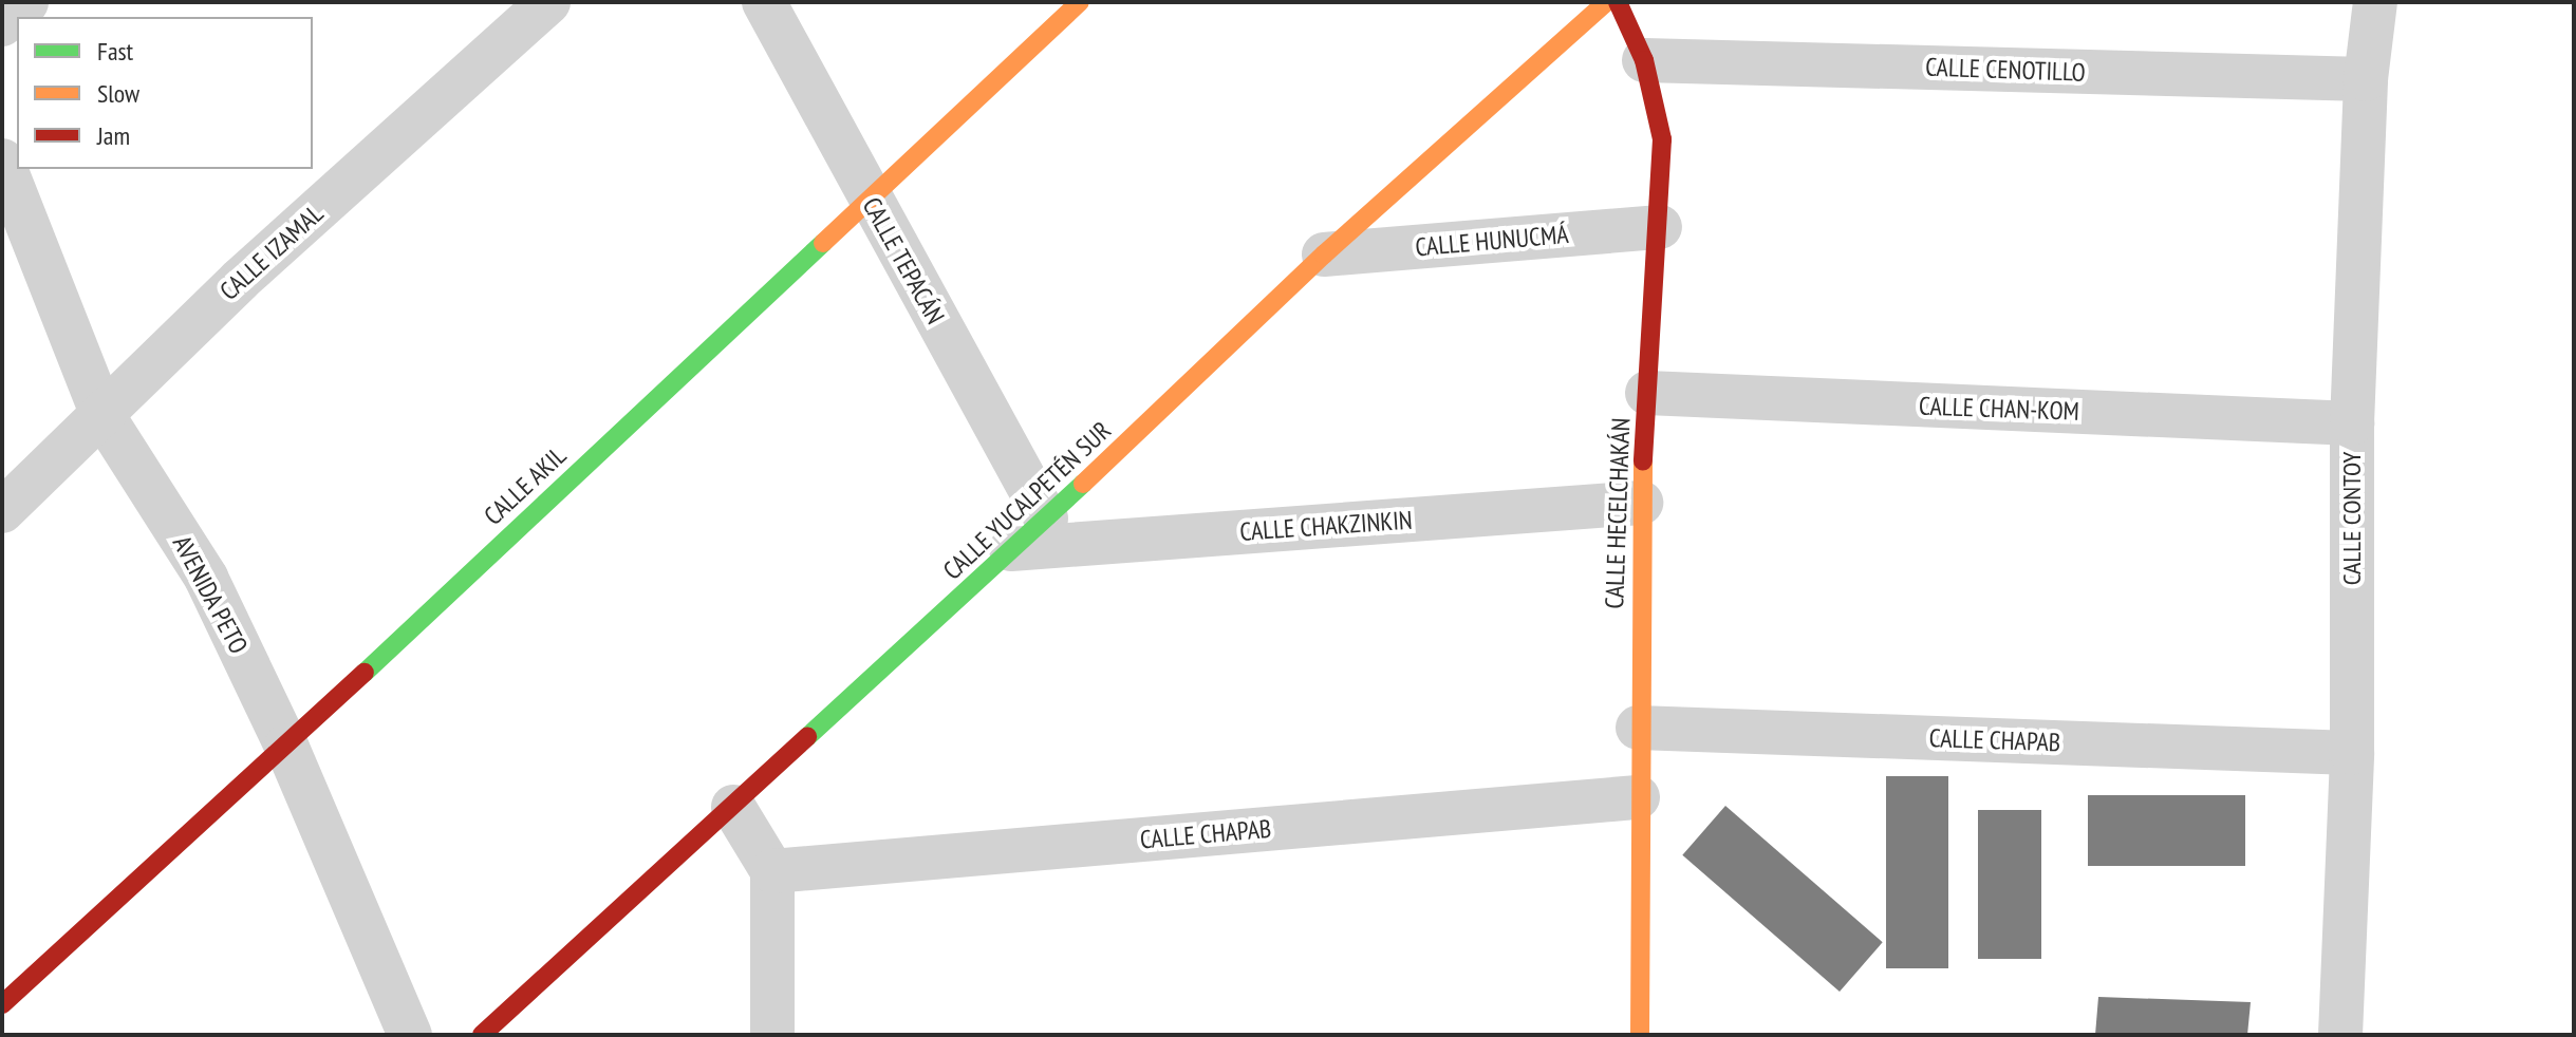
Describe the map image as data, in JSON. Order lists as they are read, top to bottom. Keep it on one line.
{"streets":{"street":["CALLE CENOTILLO","CALLE HUNUCMÁ","CALLE IZAMAL","CALLE TEPACÁN","CALLE CHAN-KOM","CALLE AKIL","CALLE YUCALPETÉN SUR","CALLE HECELCHAKÁN","CALLE CONTOY","CALLE CHAKZINKIN","AVENIDA PETO","CALLE CHAPAB"]},"crossings":[["CALLE CENOTILLO","CALLE HECELCHAKÁN"],["CALLE CENOTILLO","CALLE CONTOY"],["CALLE HUNUCMÁ","CALLE YUCALPETÉN SUR"],["CALLE HUNUCMÁ","CALLE HECELCHAKÁN"],["CALLE IZAMAL","AVENIDA PETO"],["CALLE TEPACÁN","CALLE AKIL"],["CALLE TEPACÁN","CALLE YUCALPETÉN SUR"],["CALLE CHAN-KOM","CALLE HECELCHAKÁN"],["CALLE CHAN-KOM","CALLE CONTOY"],["CALLE AKIL","AVENIDA PETO"],["CALLE YUCALPETÉN SUR","CALLE CHAKZINKIN"],["CALLE HECELCHAKÁN","CALLE CHAKZINKIN"],["CALLE HECELCHAKÁN","CALLE CHAPAB"],["CALLE CONTOY","CALLE CHAPAB"]],"legend":["Fast","Slow","Jam"]}
